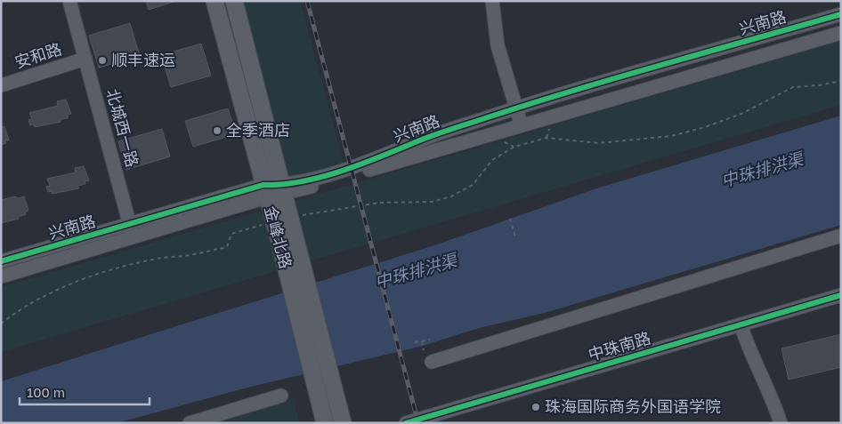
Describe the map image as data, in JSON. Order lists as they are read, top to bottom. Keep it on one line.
{"streets":{"main road":["金峰北路"],"street":["兴南路","安和路","北城西一路","中珠南路"]},"crossings":[["兴南路","北城西一路"],["兴南路","金峰北路"],["安和路","北城西一路"]],"water":["中珠排洪渠"],"places":["顺丰速运","全季酒店","珠海国际商务外国语学院"],"scale_bar":"100 m"}
